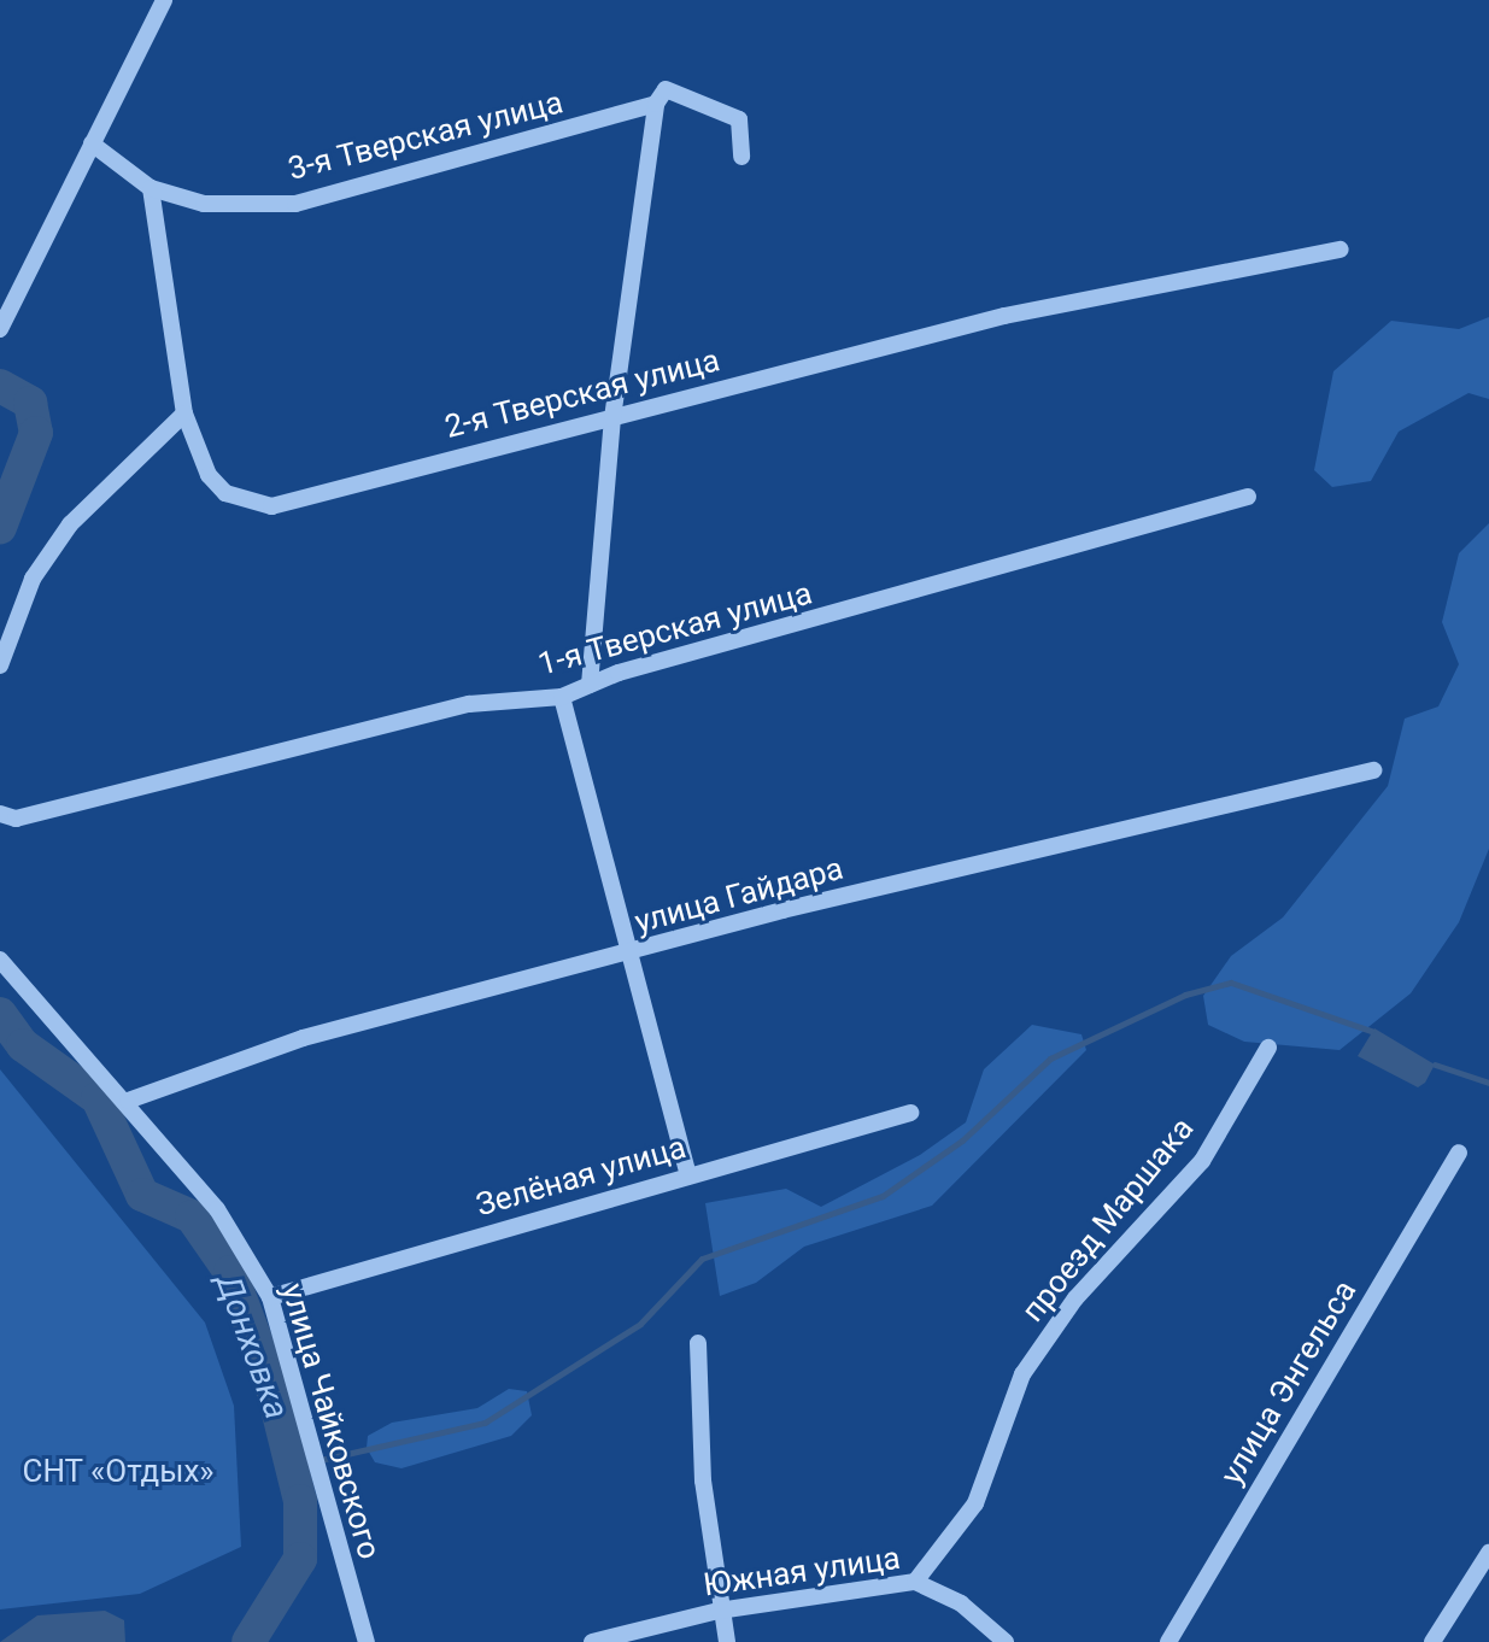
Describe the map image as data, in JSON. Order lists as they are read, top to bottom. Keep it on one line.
{"streets":{"street":["3-я Тверская улица","2-я Тверская улица","1-я Тверская улица","улица Гайдара","Зелёная улица","проезд Маршака","улица Энгельса","улица Чайковского","Южная улица"]},"crossings":[["3-я Тверская улица","2-я Тверская улица"],["улица Гайдара","улица Чайковского"],["Зелёная улица","улица Чайковского"],["проезд Маршака","Южная улица"]],"water":["Донховка"],"parks":["СНТ «Отдых»"]}
